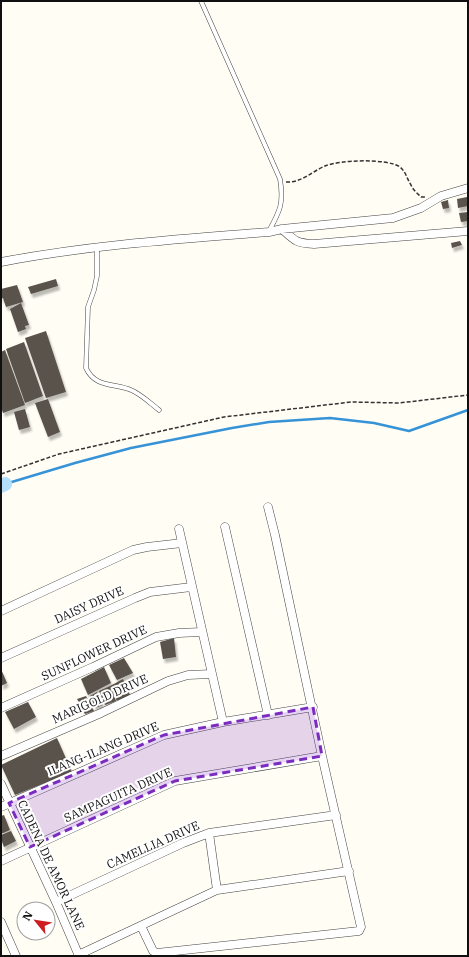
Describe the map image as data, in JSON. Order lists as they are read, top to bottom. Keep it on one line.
{"streets":{"street":["DAISY DRIVE","SUNFLOWER DRIVE","MARIGOLD DRIVE","ILANG-ILANG DRIVE","SAMPAGUITA DRIVE","CAMELLIA DRIVE","CADENA DE AMOR LANE"]},"crossings":[["ILANG-ILANG DRIVE","CADENA DE AMOR LANE"],["SAMPAGUITA DRIVE","CADENA DE AMOR LANE"],["CAMELLIA DRIVE","CADENA DE AMOR LANE"]],"north":"top left"}
